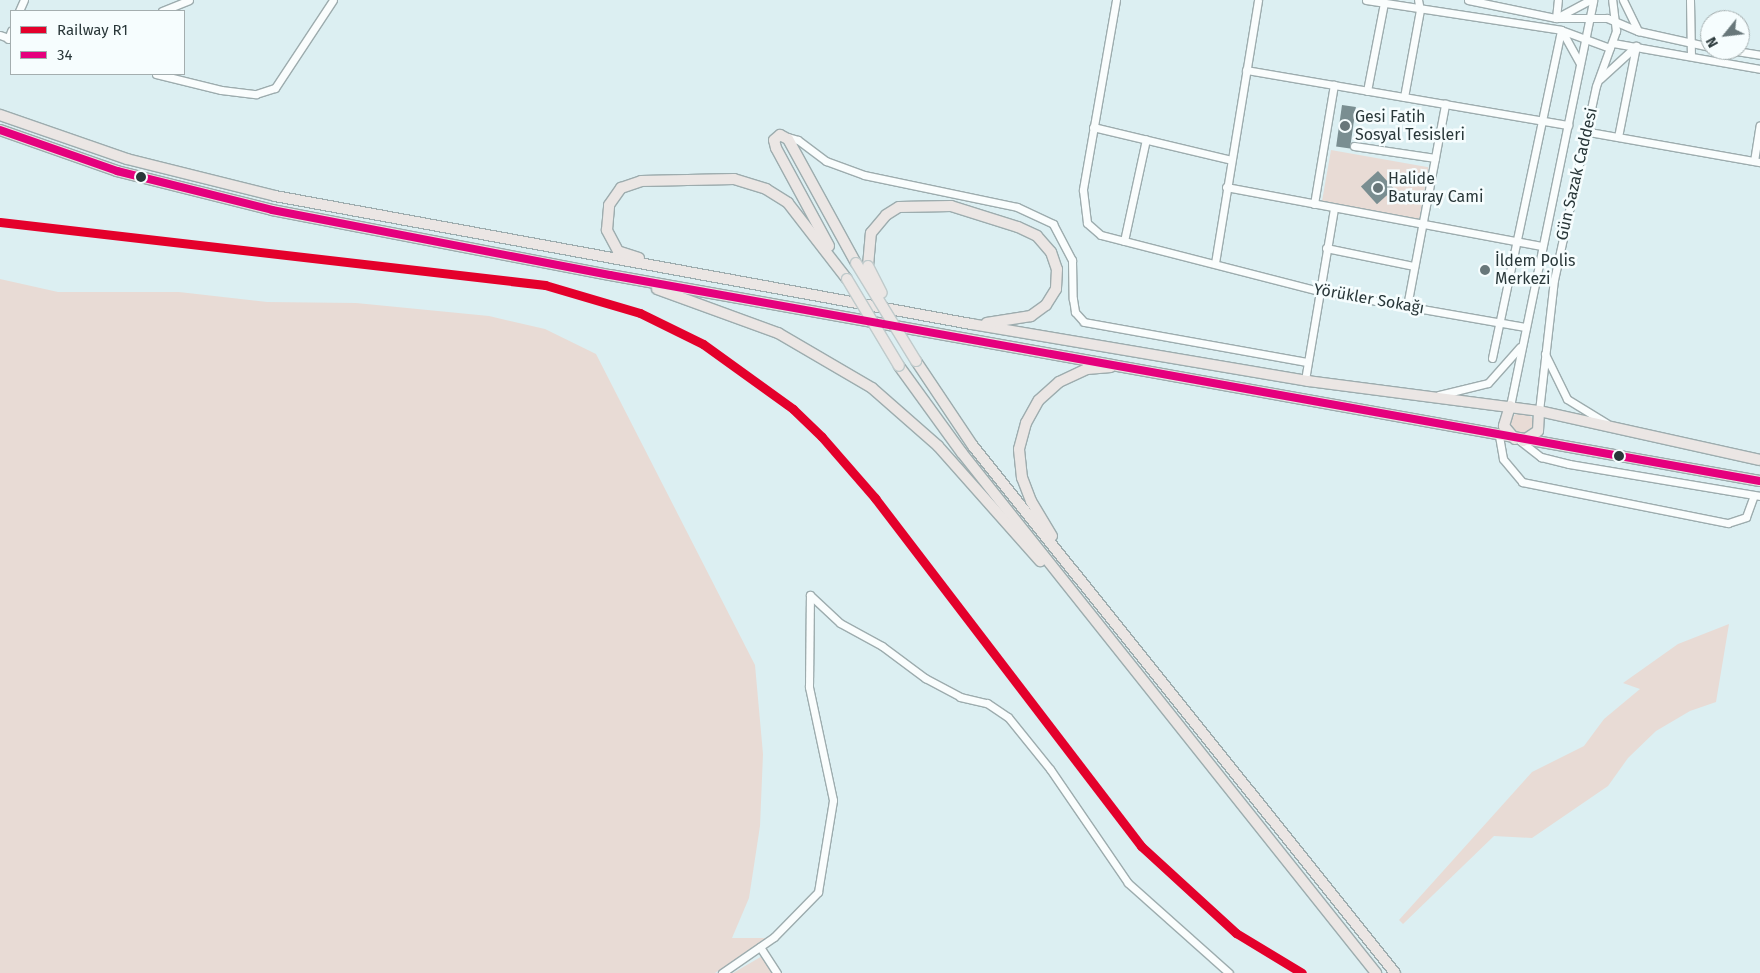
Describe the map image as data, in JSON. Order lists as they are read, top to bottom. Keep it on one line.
{"streets":{"street":["Gün Sazak Caddesi","Yörükler Sokağı"]},"crossings":[["Gün Sazak Caddesi","Yörükler Sokağı"]],"places":["Gesi Fatih Sosyal Tesisleri","Halide Baturay Cami","İldem Polis Merkezi"],"lines":["transit line 34","rail line R1"],"legend":["Railway R1","34"],"north":"bottom left"}
